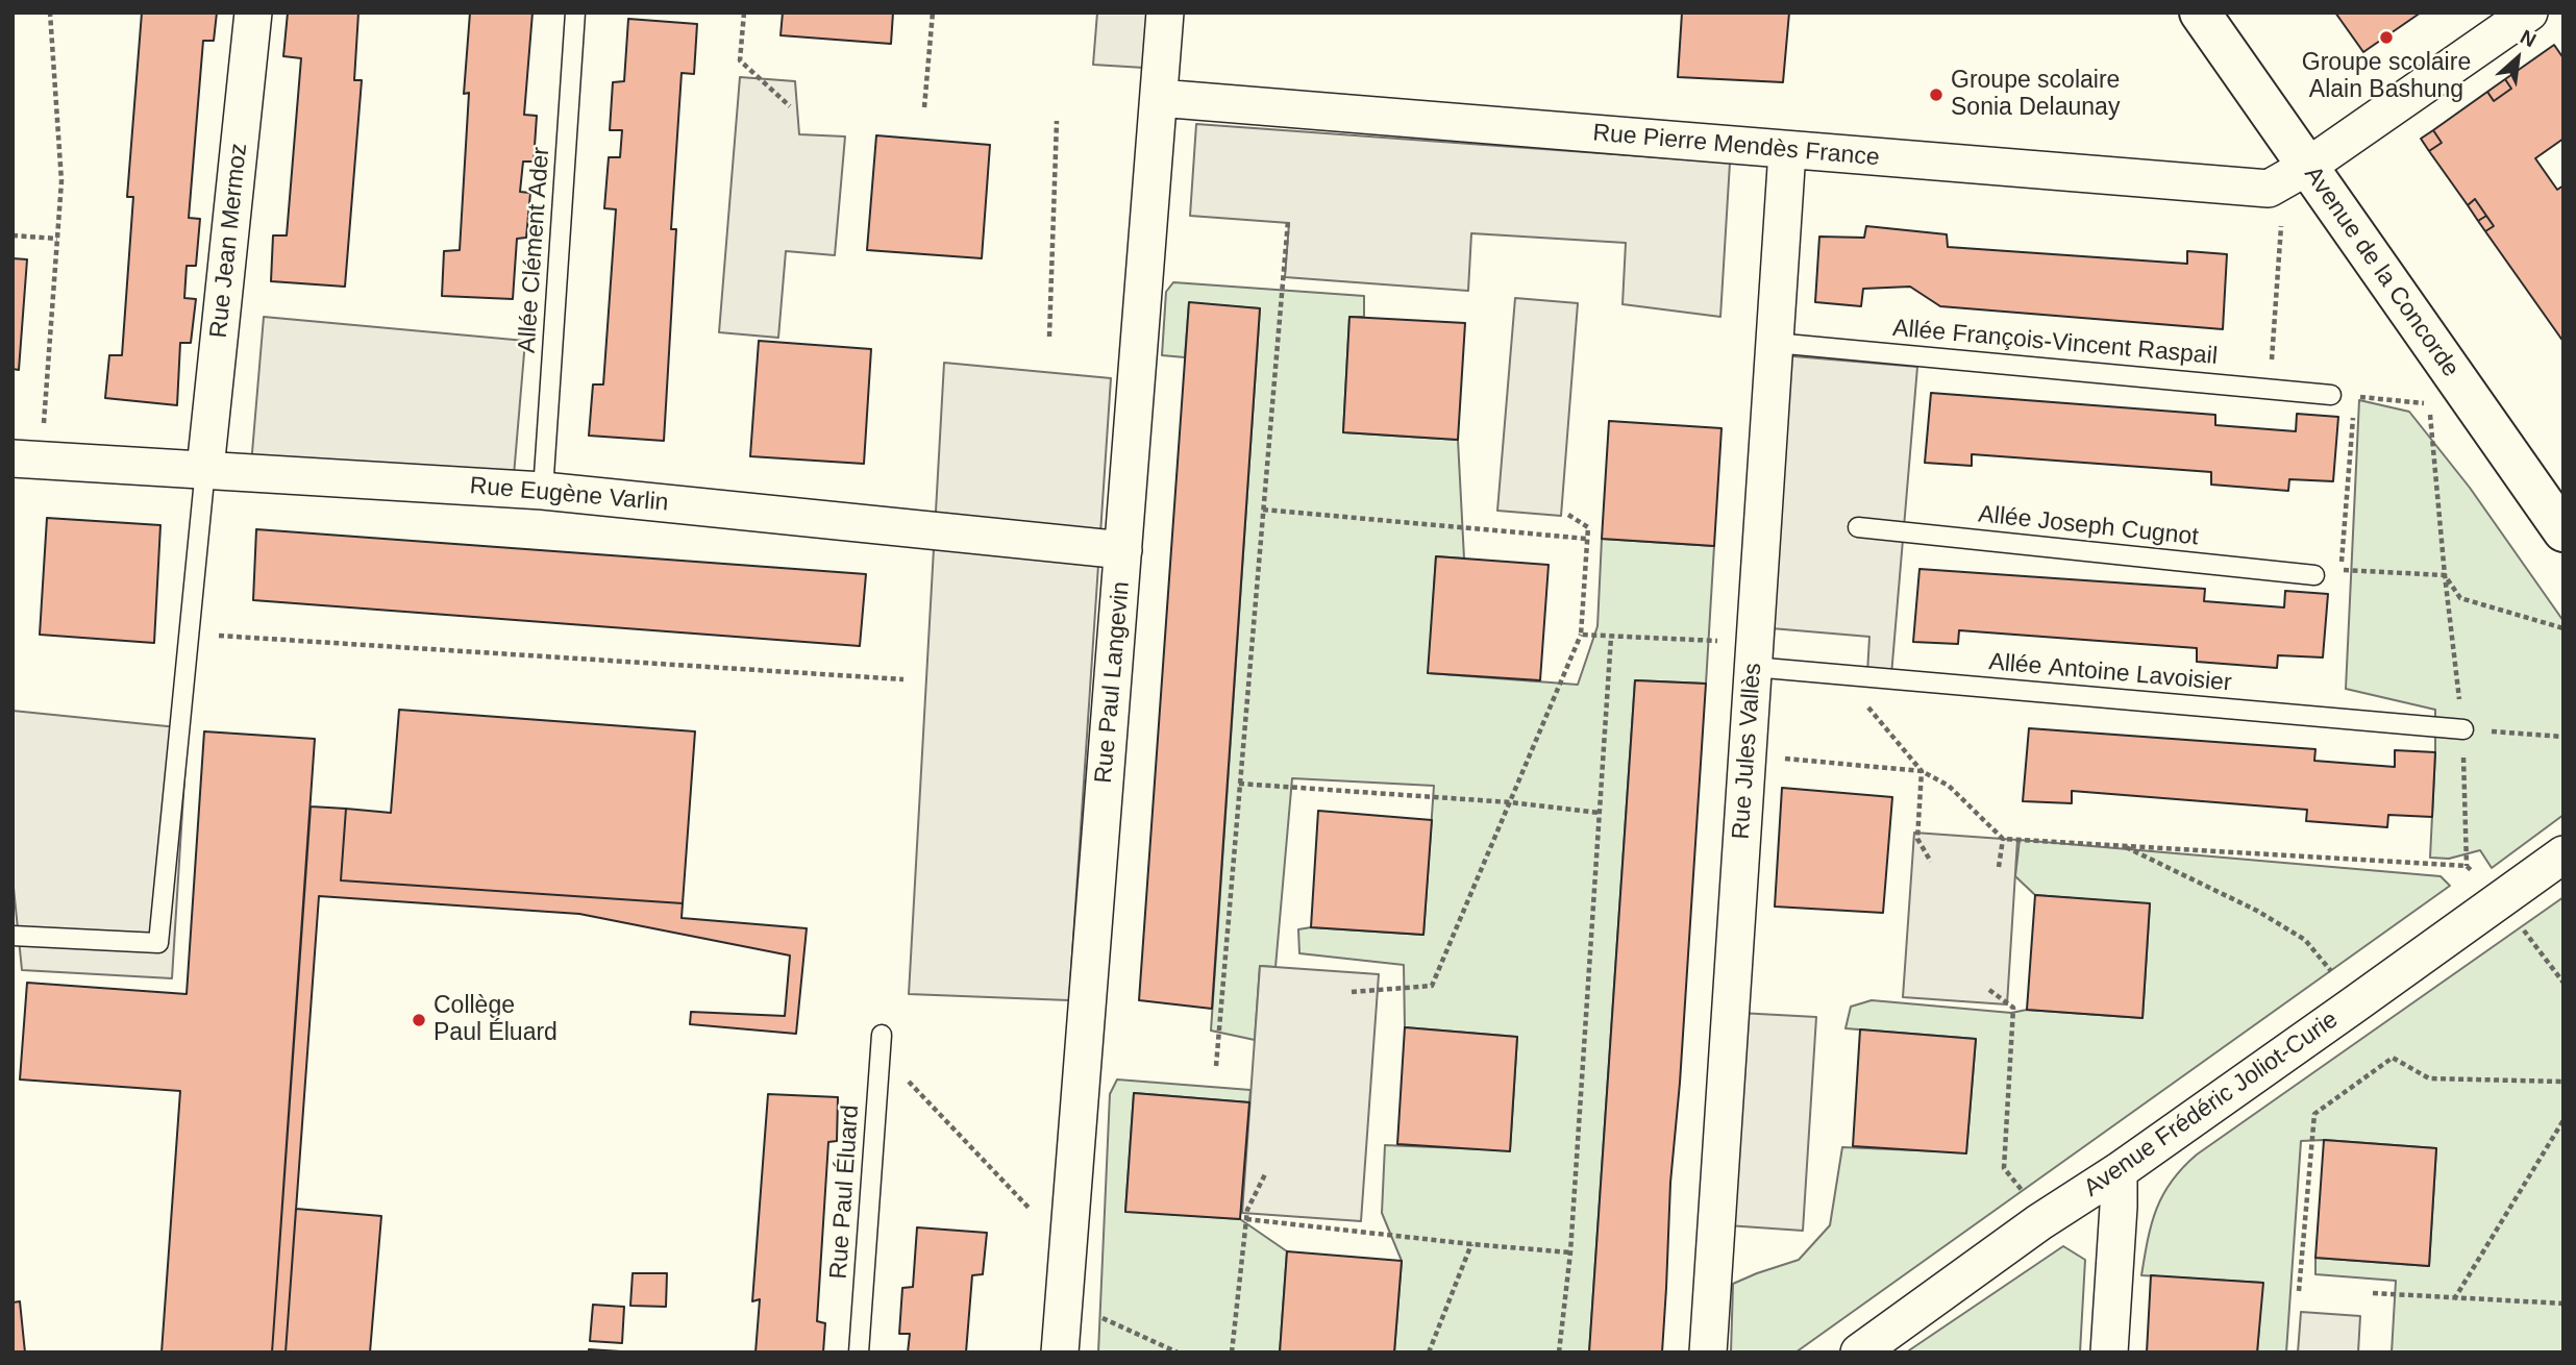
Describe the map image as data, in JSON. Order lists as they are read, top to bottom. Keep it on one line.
{"streets":{"street":["Rue Pierre Mendès France","Rue Jean Mermoz","Avenue de la Concorde","Rue Eugène Varlin","Rue Paul Langevin","Rue Jules Vallès","Avenue Frédéric Joliot-Curie"],"lane":["Allée Clément Ader","Allée François-Vincent Raspail","Allée Joseph Cugnot","Allée Antoine Lavoisier","Rue Paul Éluard"]},"crossings":[["Rue Pierre Mendès France","Avenue de la Concorde"],["Rue Pierre Mendès France","Rue Paul Langevin"],["Rue Pierre Mendès France","Rue Jules Vallès"],["Rue Jean Mermoz","Rue Eugène Varlin"],["Allée Clément Ader","Rue Eugène Varlin"],["Allée François-Vincent Raspail","Rue Jules Vallès"],["Rue Eugène Varlin","Rue Paul Langevin"],["Allée Antoine Lavoisier","Rue Jules Vallès"]],"places":["Groupe scolaire Alain Bashung","Groupe scolaire Sonia Delaunay","Collège Paul Éluard"],"north":"top right"}
